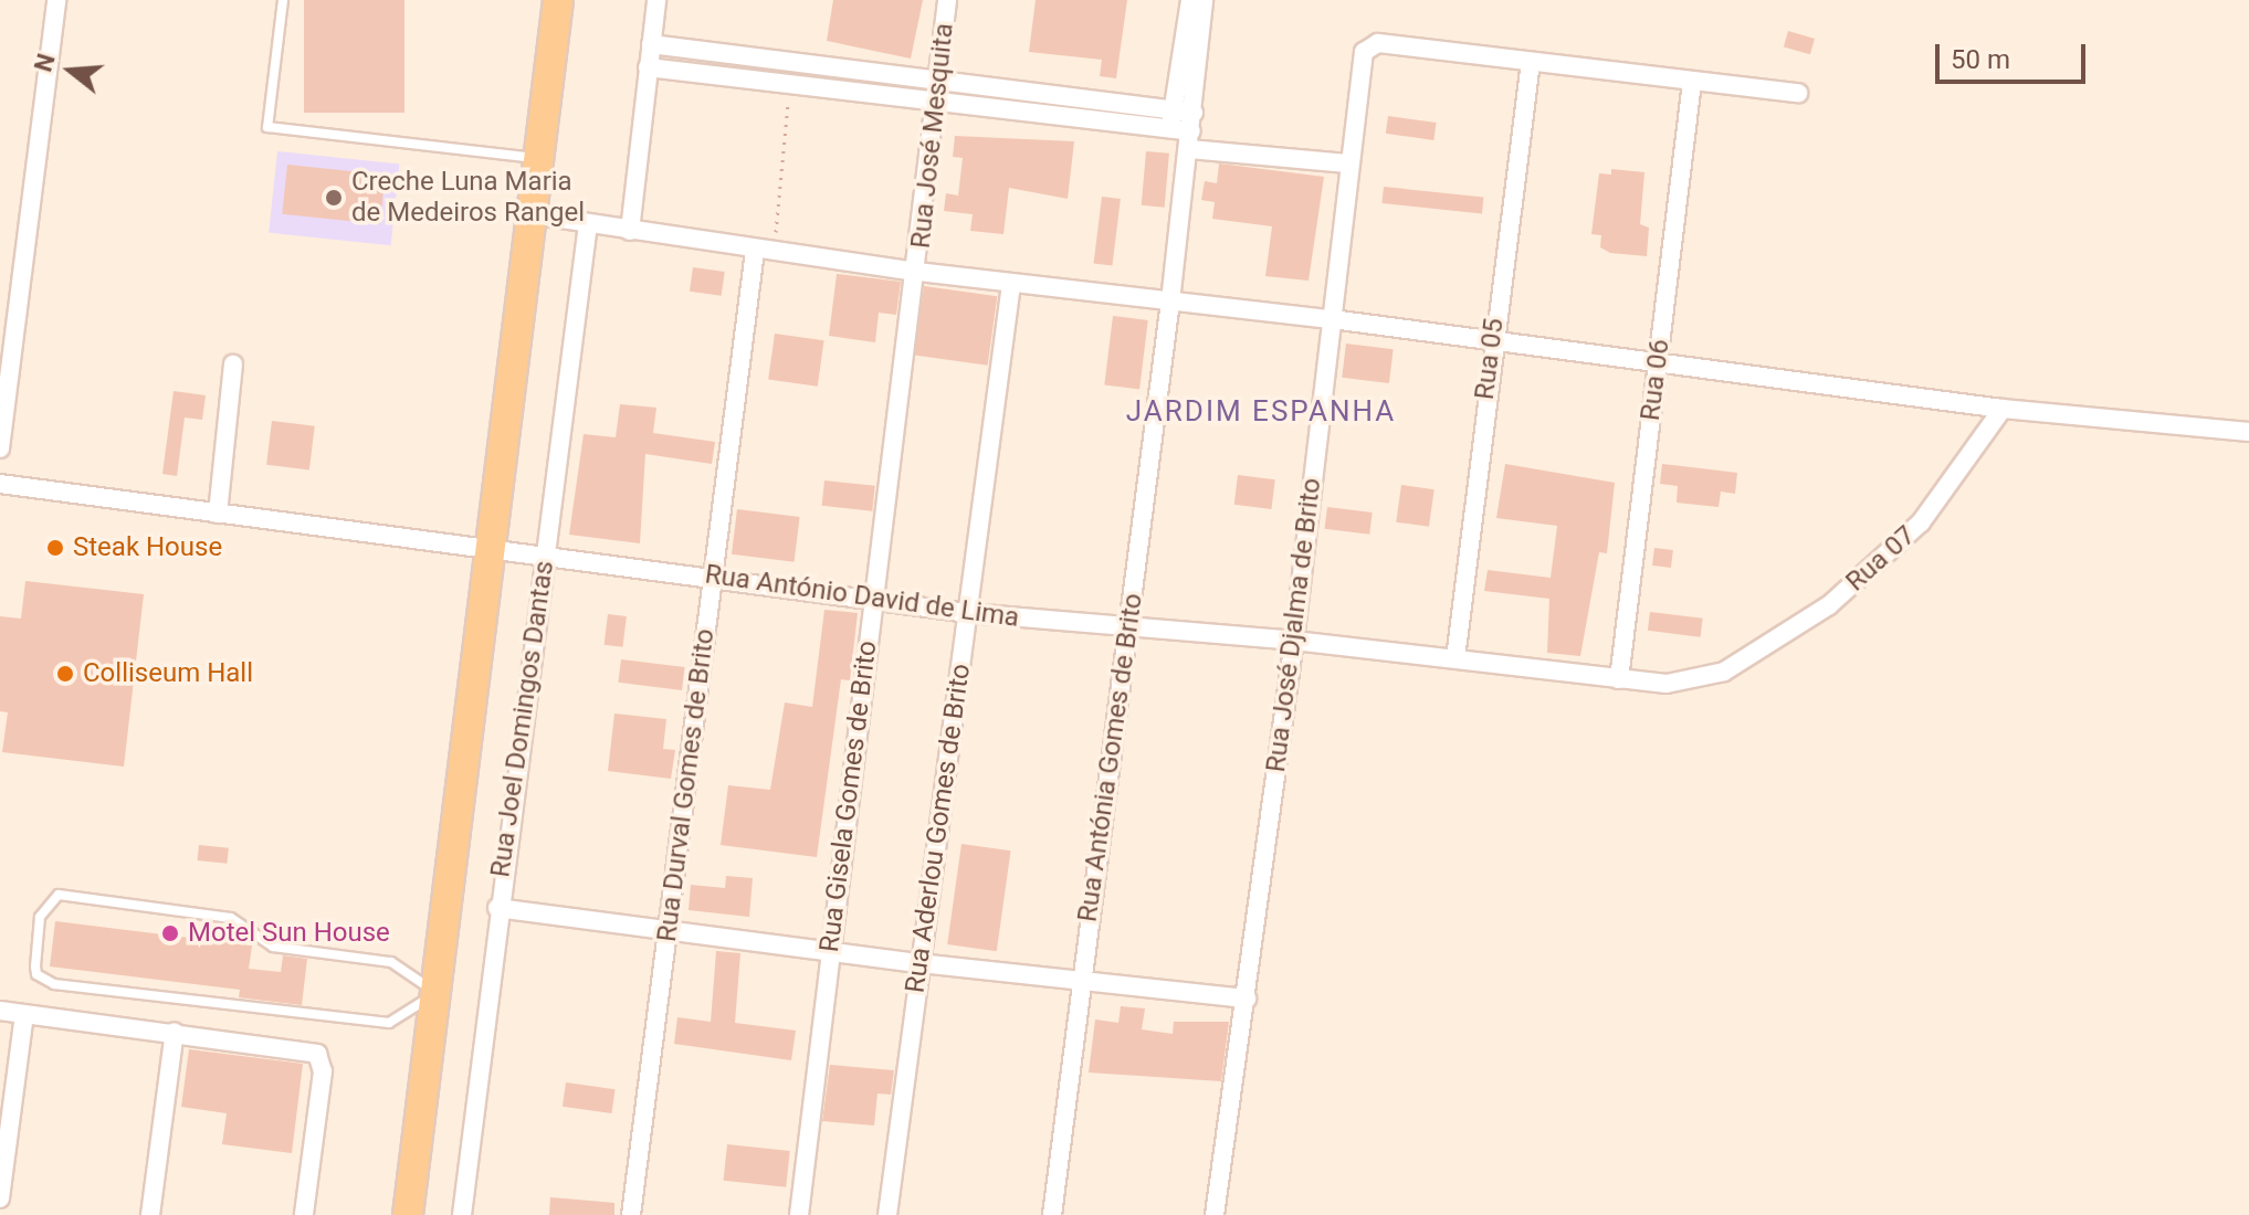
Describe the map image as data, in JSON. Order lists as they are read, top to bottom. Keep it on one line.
{"streets":{"street":["Rua José Mesquita","Rua 05","Rua 06","Rua 07","Rua António David de Lima","Rua José Djalma de Brito","Rua Joel Domingos Dantas","Rua Antónia Gomes de Brito","Rua Durval Gomes de Brito","Rua Gisela Gomes de Brito","Rua Aderlou Gomes de Brito"]},"crossings":[["Rua José Mesquita","Rua Gisela Gomes de Brito"],["Rua 05","Rua António David de Lima"],["Rua 05","Rua José Djalma de Brito"],["Rua 06","Rua António David de Lima"],["Rua 07","Rua António David de Lima"],["Rua António David de Lima","Rua José Djalma de Brito"],["Rua António David de Lima","Rua Joel Domingos Dantas"],["Rua António David de Lima","Rua Antónia Gomes de Brito"],["Rua António David de Lima","Rua Durval Gomes de Brito"],["Rua António David de Lima","Rua Gisela Gomes de Brito"],["Rua António David de Lima","Rua Aderlou Gomes de Brito"]],"districts":["JARDIM ESPANHA"],"places":["Creche Luna Maria de Medeiros Rangel","Steak House","Colliseum Hall","Motel Sun House"],"scale_bar":"50 m","north":"left"}
